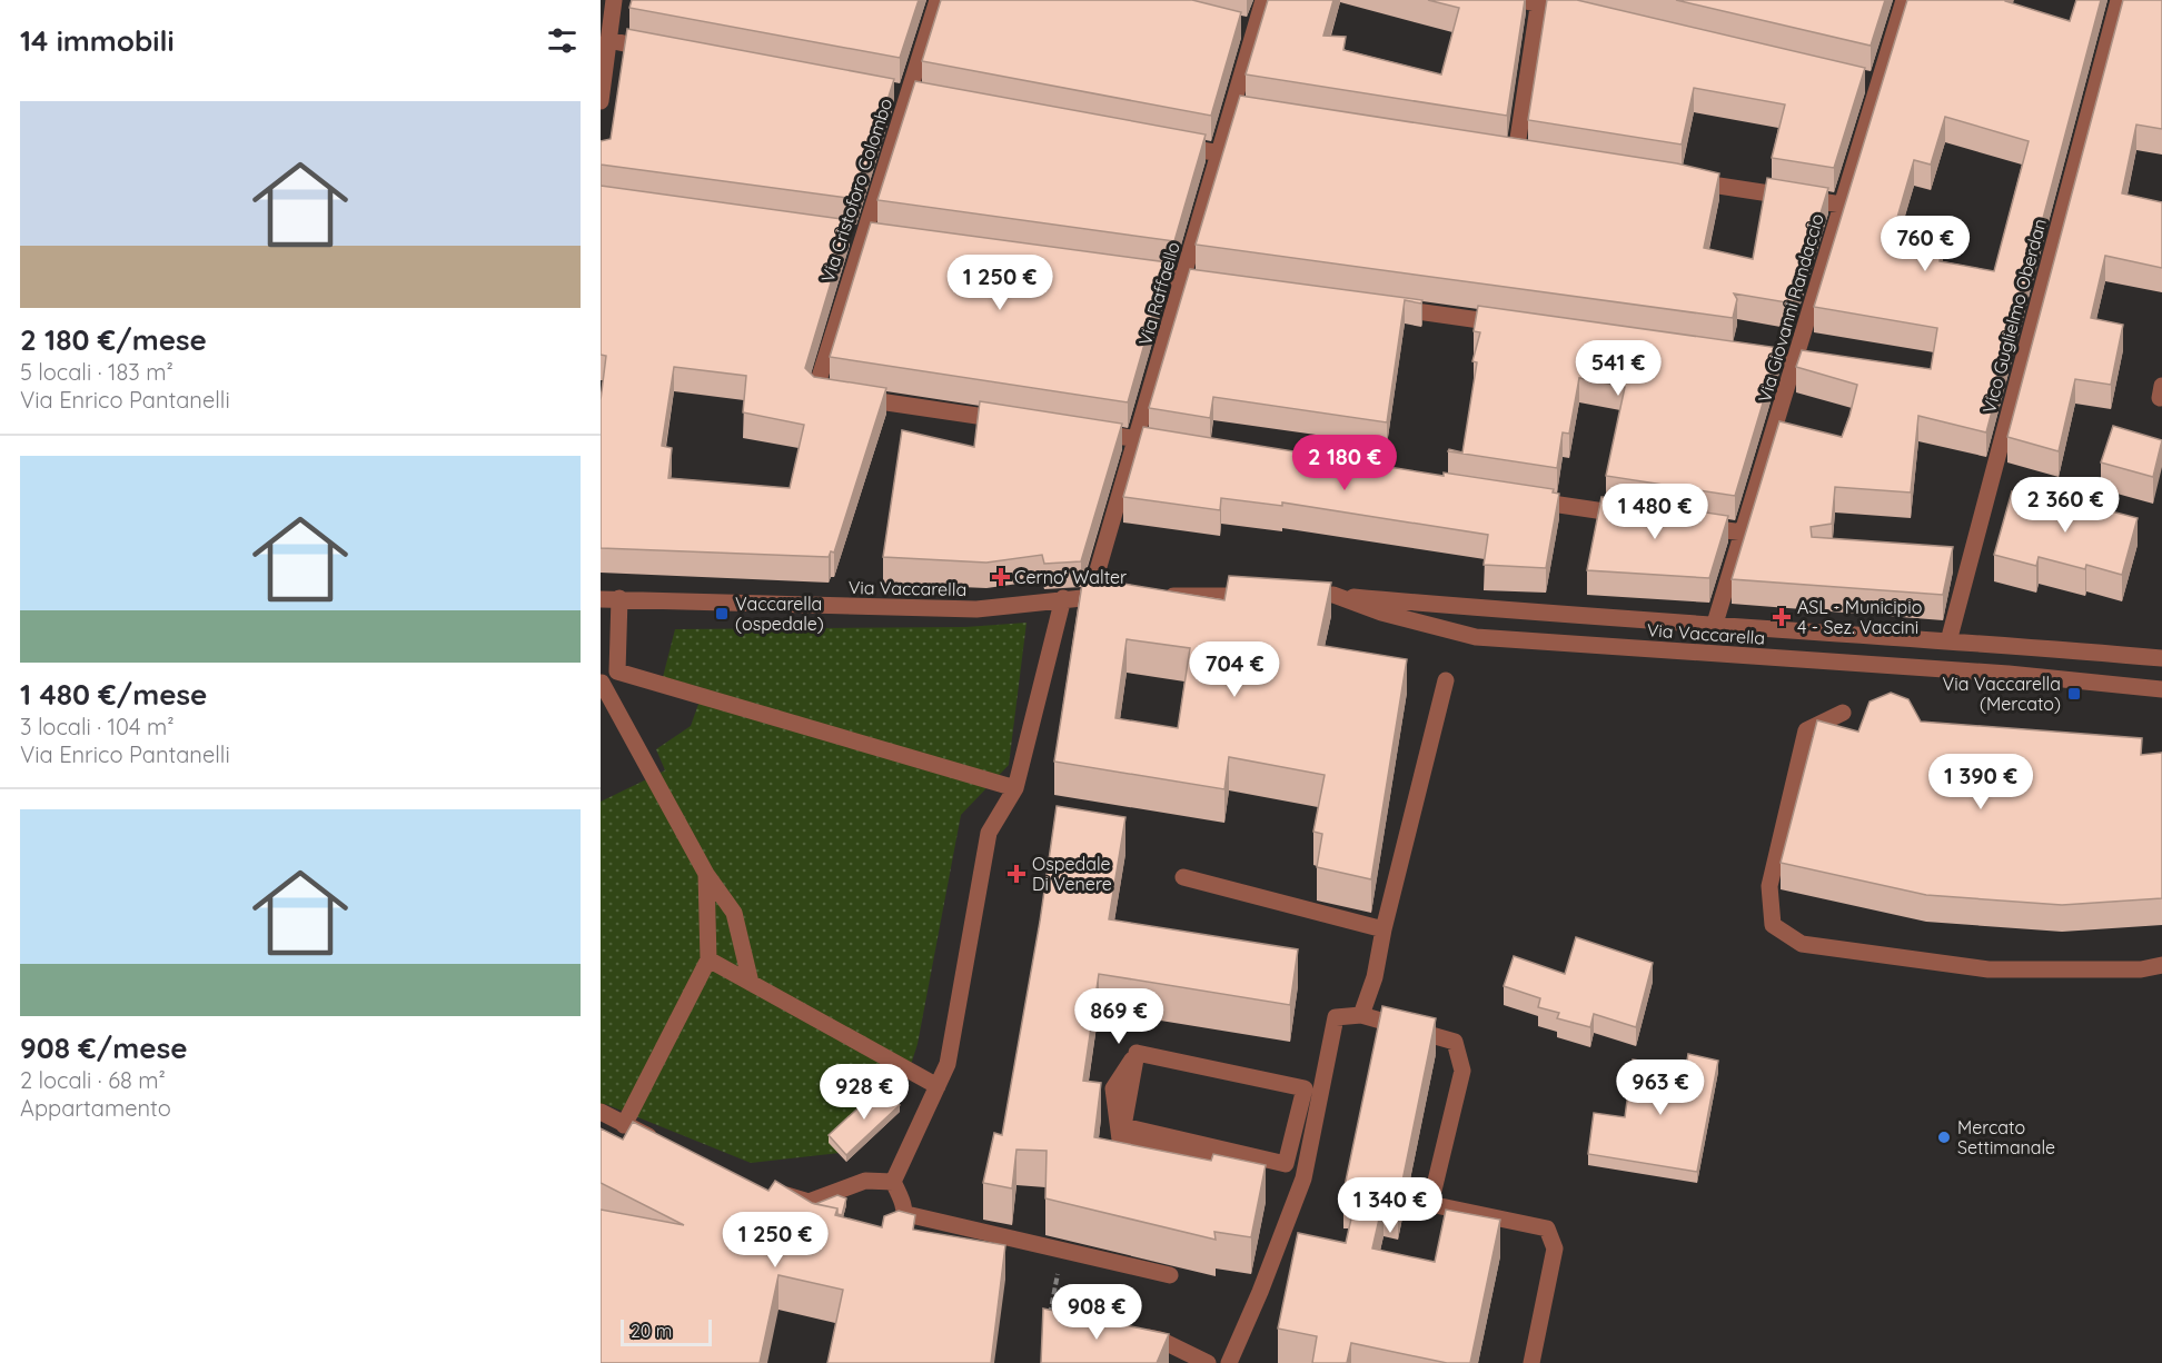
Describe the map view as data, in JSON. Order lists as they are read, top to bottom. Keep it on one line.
{"streets":{"street":["Via Cristoforo Colombo","Via Raffaello","Via Giovanni Randaccio","Vico Guglielmo Oberdan","Via Vaccarella"]},"crossings":[["Via Raffaello","Via Vaccarella"],["Via Giovanni Randaccio","Via Vaccarella"],["Vico Guglielmo Oberdan","Via Vaccarella"]],"places":{"health":["Cerno' Walter","ASL - Municipio 4 - Sez. Vaccini","Ospedale Di Venere"],"transit":["Vaccarella (ospedale)","Via Vaccarella (Mercato)"],"other":["Mercato Settimanale"]},"scale_bar":"20 m","page":{"heading":"14 immobili","list":[{"name":"2 180 €/mese","note":"5 locali · 183 m² · Via Enrico Pantanelli"},{"name":"1 480 €/mese","note":"3 locali · 104 m² · Via Enrico Pantanelli"},{"name":"908 €/mese","note":"2 locali · 68 m² · Appartamento"}],"price":["760 €","1 250 €","541 €","2 180 €","2 360 €","1 480 €","704 €","1 390 €","869 €","963 €","928 €","1 340 €","1 250 €","908 €"],"scale":"20 m"}}
